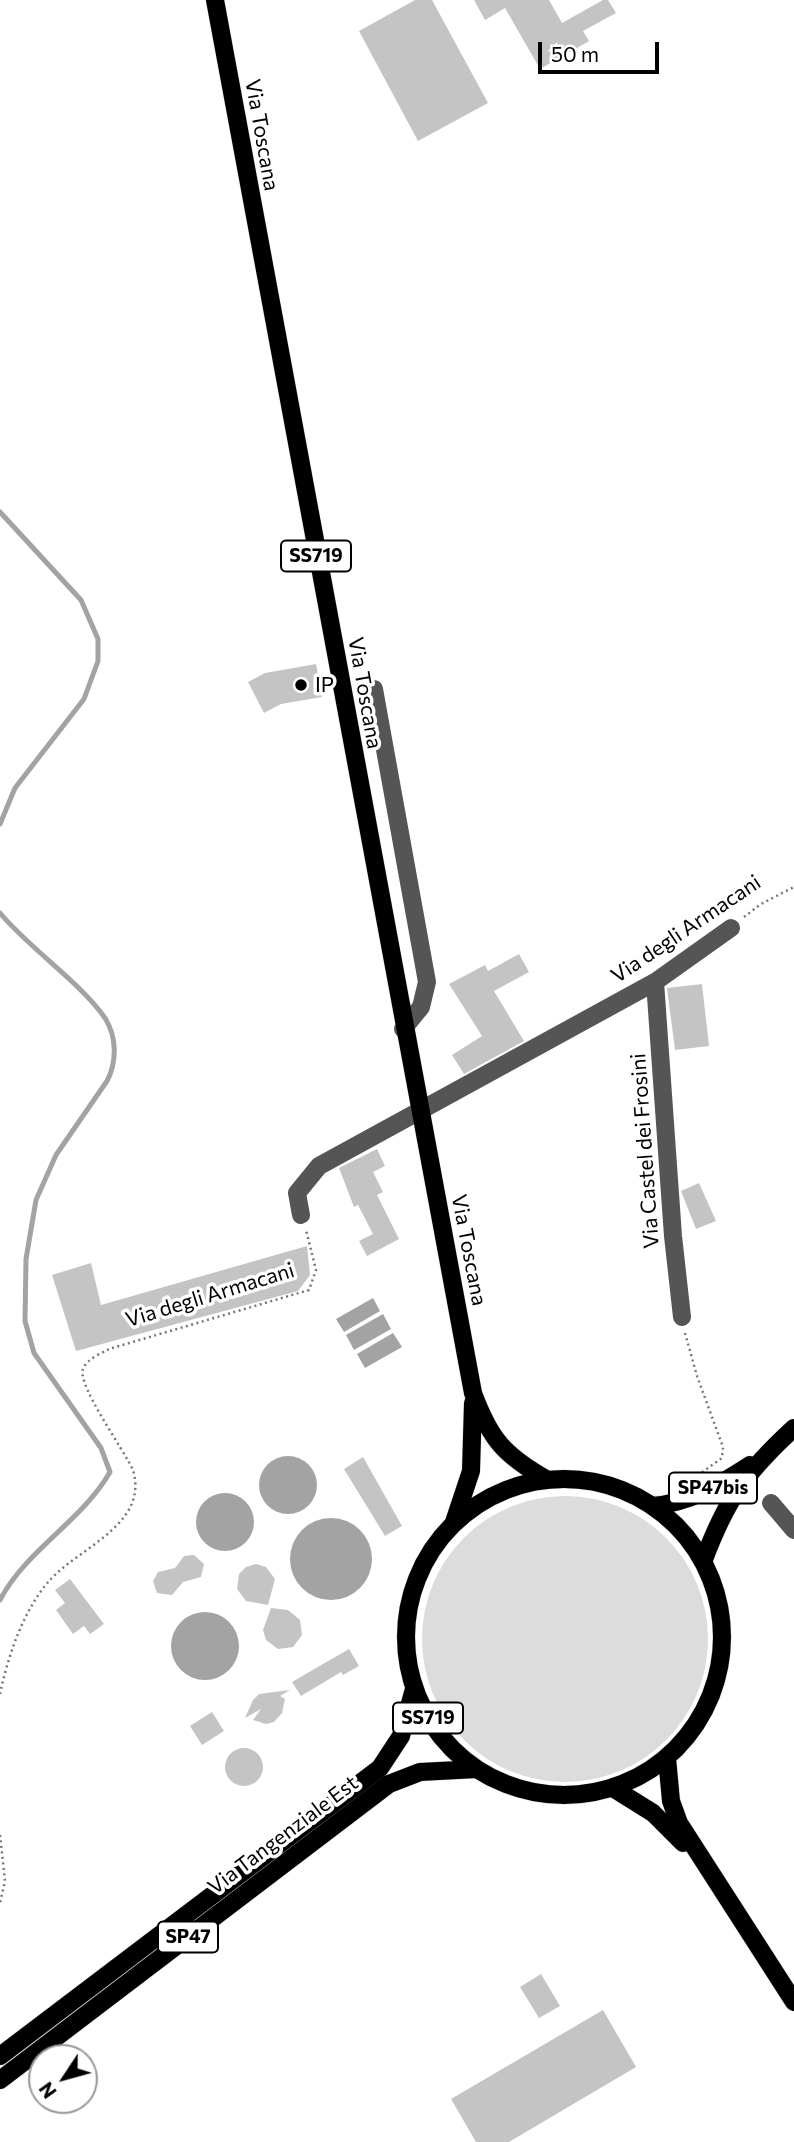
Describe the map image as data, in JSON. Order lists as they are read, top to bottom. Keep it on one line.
{"streets":{"main road":["Via Toscana","SS719","SP47bis","Via Tangenziale Est","SP47"],"street":["Via degli Armacani","Via Castel dei Frosini"]},"crossings":[["Via Toscana","SS719"],["Via Toscana","Via degli Armacani"],["SS719","SP47bis"],["SS719","Via Tangenziale Est"],["Via degli Armacani","Via Castel dei Frosini"]],"places":["IP"],"scale_bar":"50 m","north":"bottom left"}
